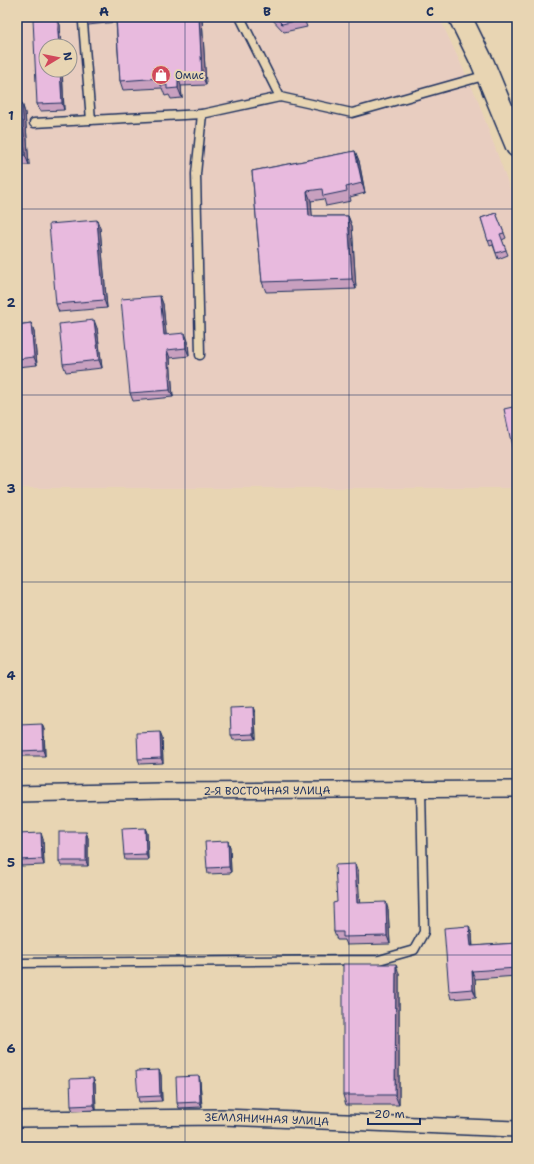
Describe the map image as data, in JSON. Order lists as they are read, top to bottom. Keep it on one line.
{"streets":{"street":["2-Я ВОСТОЧНАЯ УЛИЦА","ЗЕМЛЯНИЧНАЯ УЛИЦА"]},"places":{"shop":["Омис"]},"scale_bar":"20 m","north":"right","grid":{"columns":["A","B","C"],"rows":["1","2","3","4","5","6"]}}
